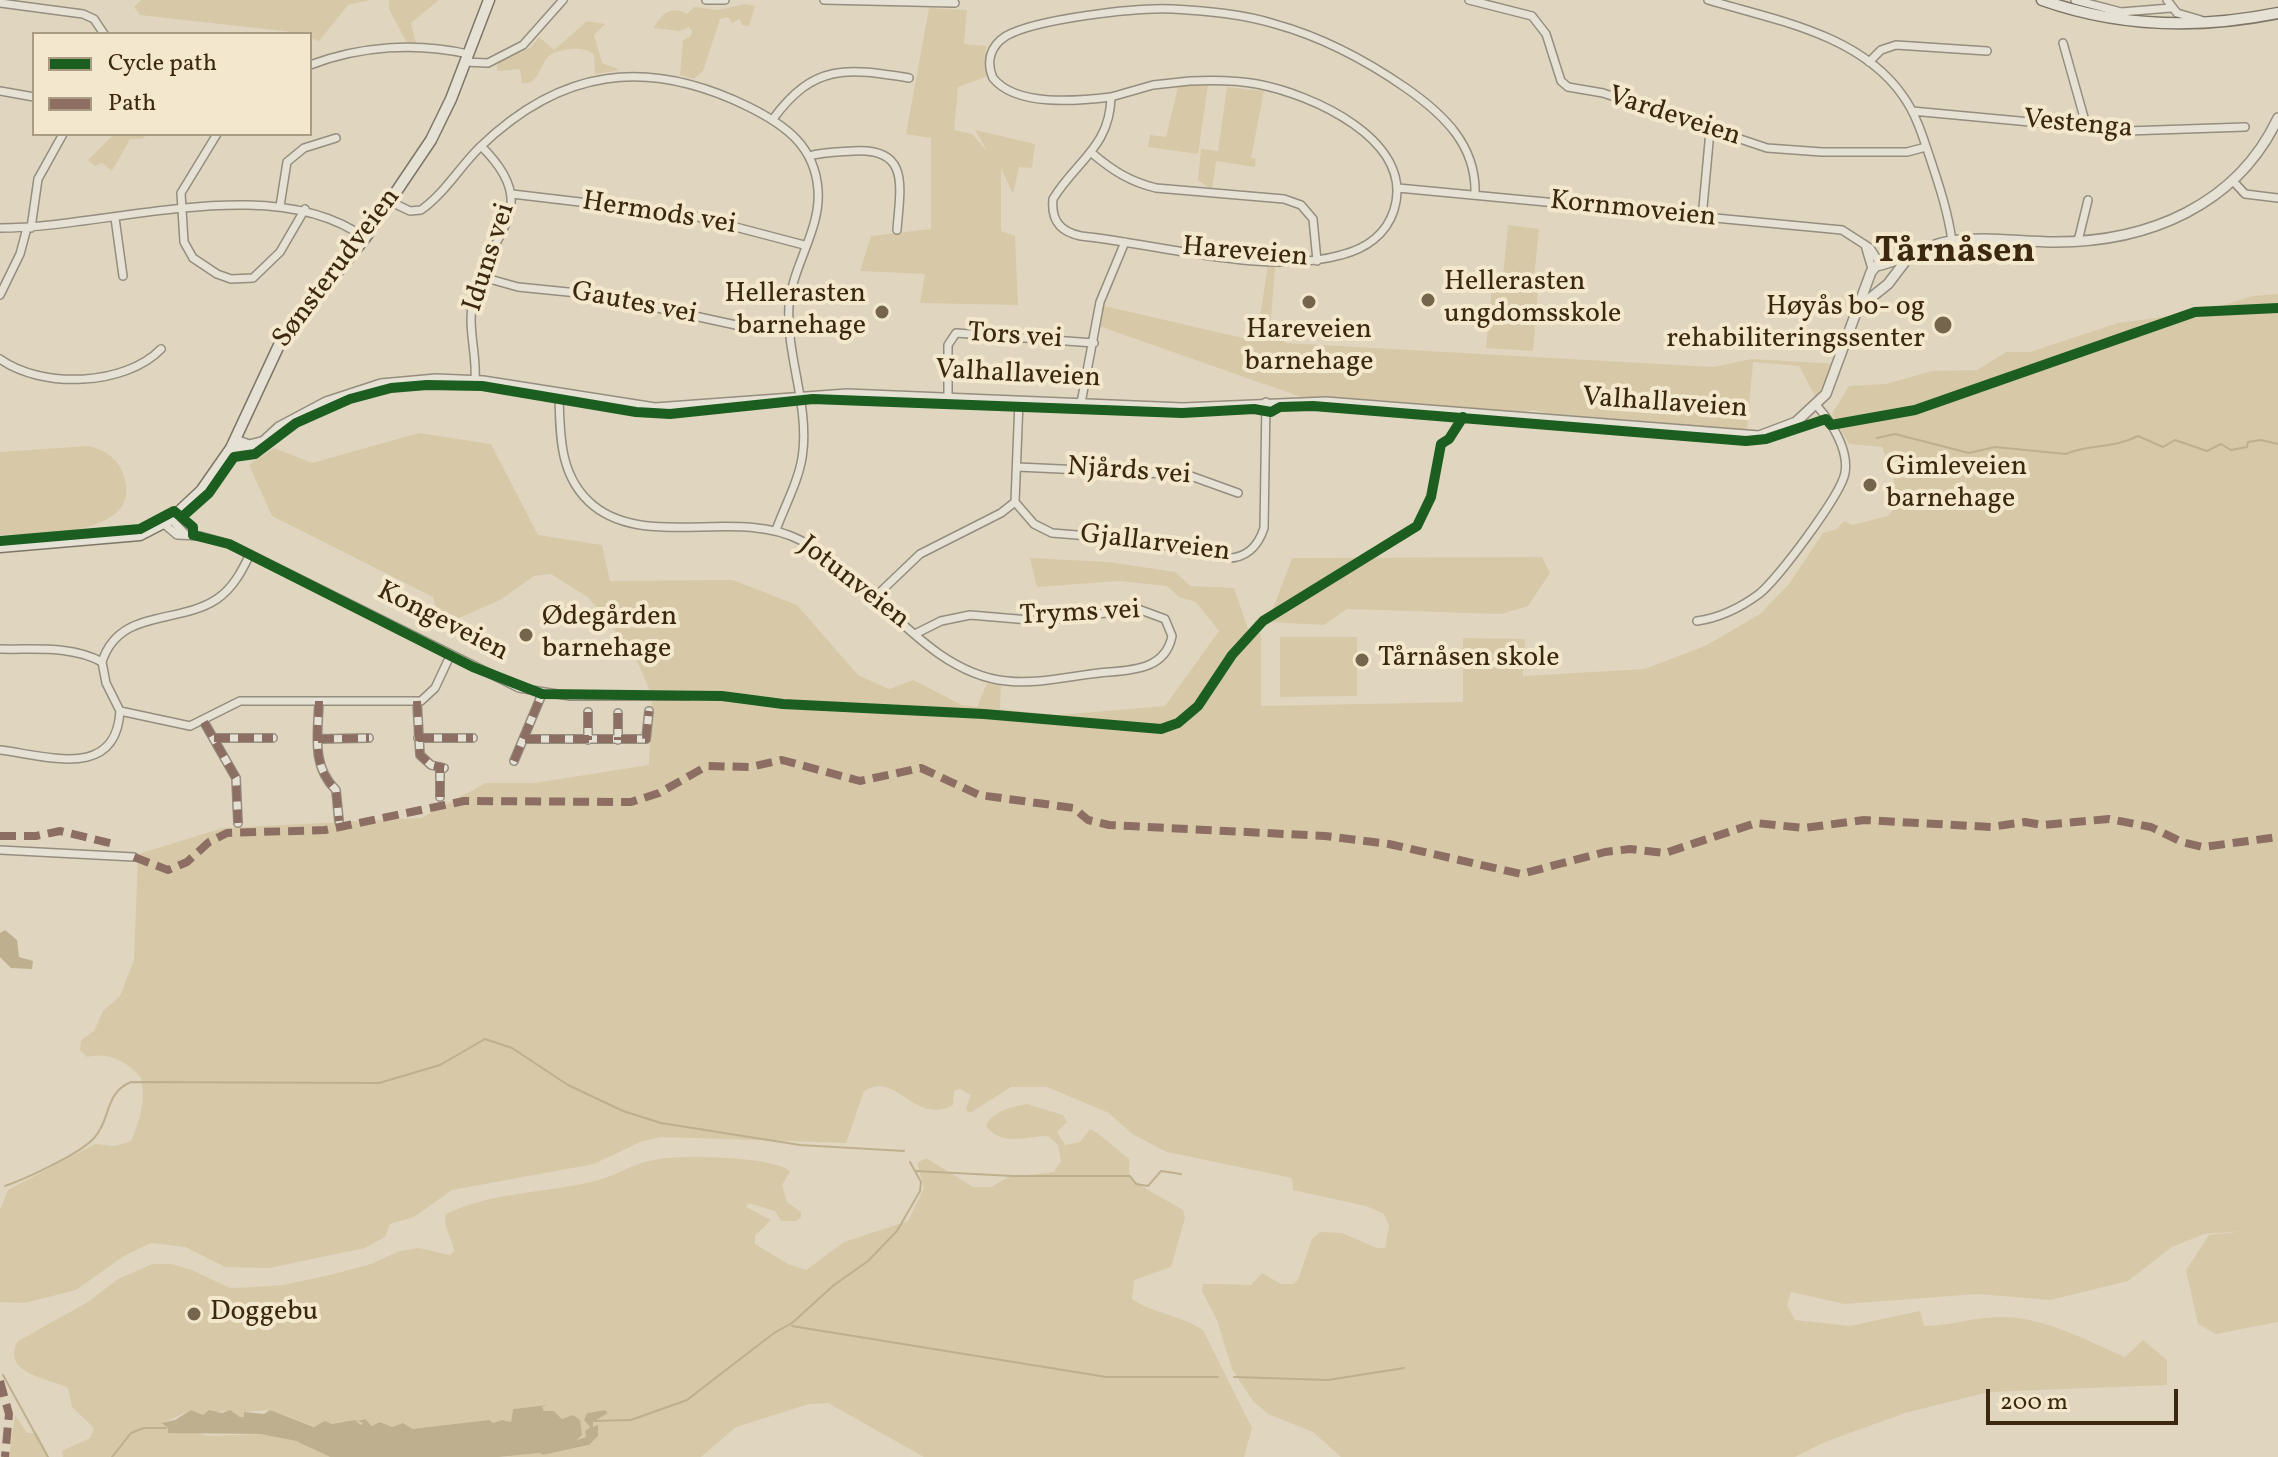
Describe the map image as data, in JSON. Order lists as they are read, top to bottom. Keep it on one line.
{"streets":{"main road":["Sønsterudveien"],"street":["Vardeveien","Vestenga","Kornmoveien","Hermods vei","Hareveien","Iduns vei","Gautes vei","Tors vei","Valhallaveien","Njårds vei","Gjallarveien","Jotunveien","Tryms vei","Kongeveien"]},"crossings":[["Kornmoveien","Hareveien"],["Kornmoveien","Valhallaveien"],["Hermods vei","Iduns vei"],["Iduns vei","Gautes vei"],["Iduns vei","Valhallaveien"],["Sønsterudveien","Valhallaveien"],["Sønsterudveien","Kongeveien"],["Tors vei","Valhallaveien"],["Valhallaveien","Gjallarveien"],["Valhallaveien","Jotunveien"],["Jotunveien","Tryms vei"]],"districts":["Tårnåsen"],"places":["Hellerasten ungdomsskole","Hareveien barnehage","Hellerasten barnehage","Høyås bo- og rehabiliteringssenter","Gimleveien barnehage","Ødegården barnehage","Tårnåsen skole","Doggebu"],"legend":["Cycle path","Path"],"scale_bar":"200 m"}
